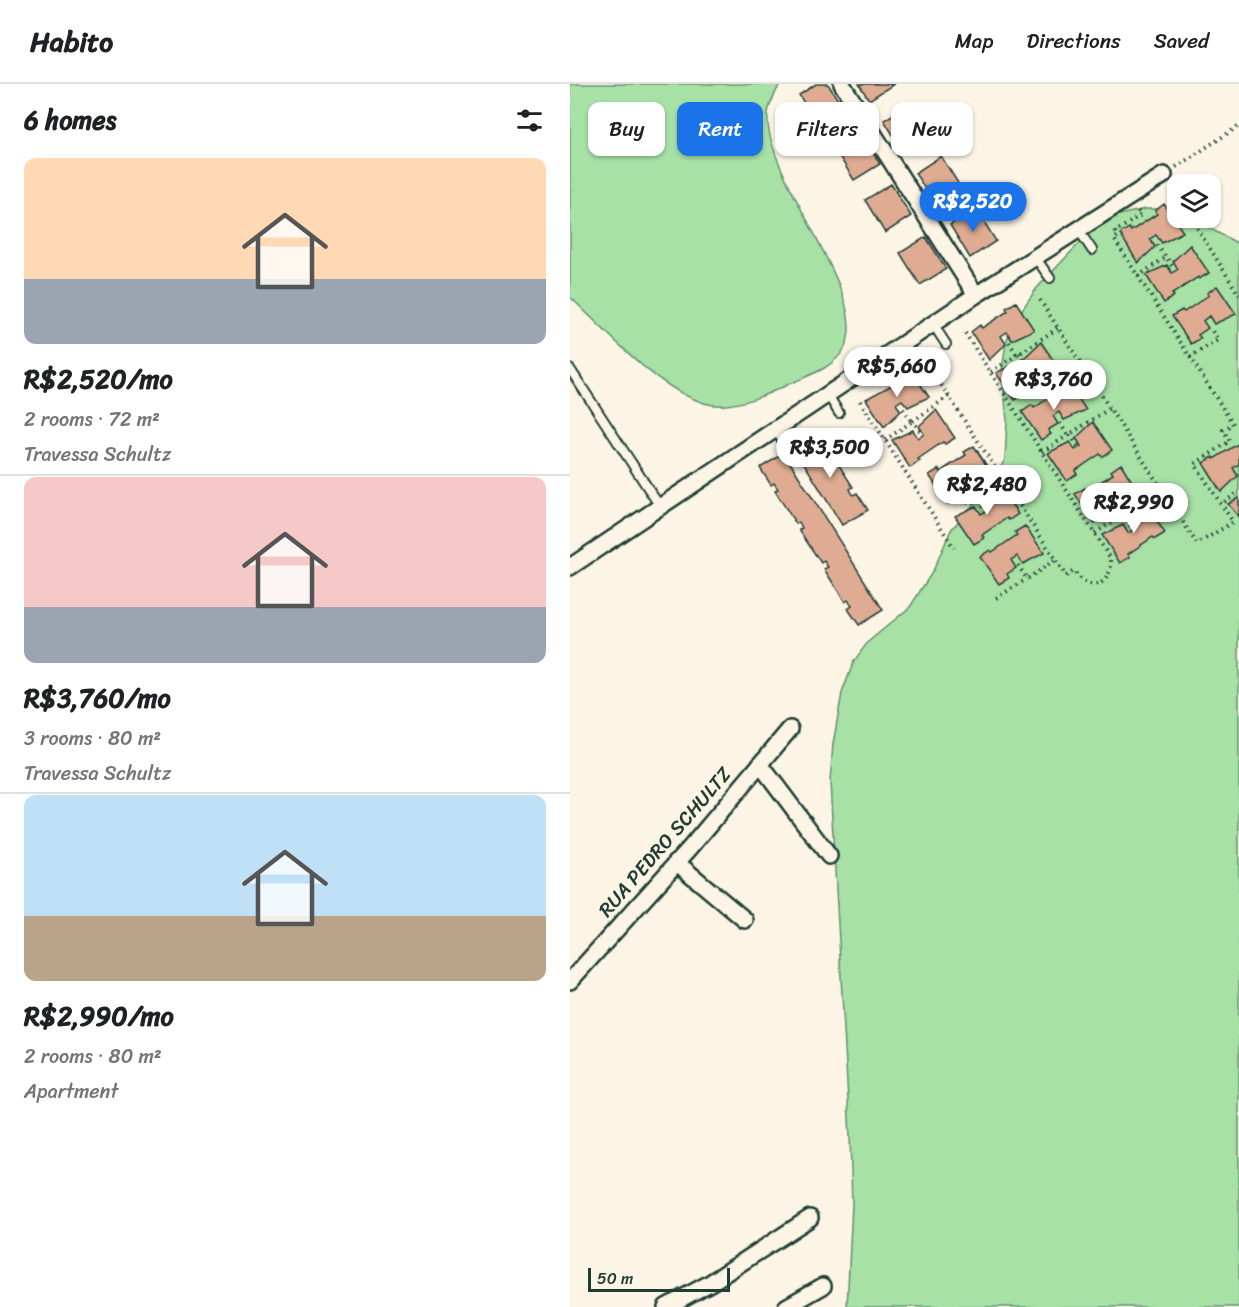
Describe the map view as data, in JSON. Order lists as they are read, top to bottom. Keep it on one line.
{"streets":{"street":["RUA PEDRO SCHULTZ"]},"scale_bar":"50 m","page":{"header":"Habito","nav":["Map","Directions","Saved"],"heading":"6 homes","chip":["Buy","Rent","Filters","New"],"list":[{"name":"R$2,520/mo","note":"2 rooms · 72 m² · Travessa Schultz"},{"name":"R$3,760/mo","note":"3 rooms · 80 m² · Travessa Schultz"},{"name":"R$2,990/mo","note":"2 rooms · 80 m² · Apartment"}],"price":["R$2,520","R$5,660","R$3,760","R$3,500","R$2,480","R$2,990"],"scale":"50 m"}}
